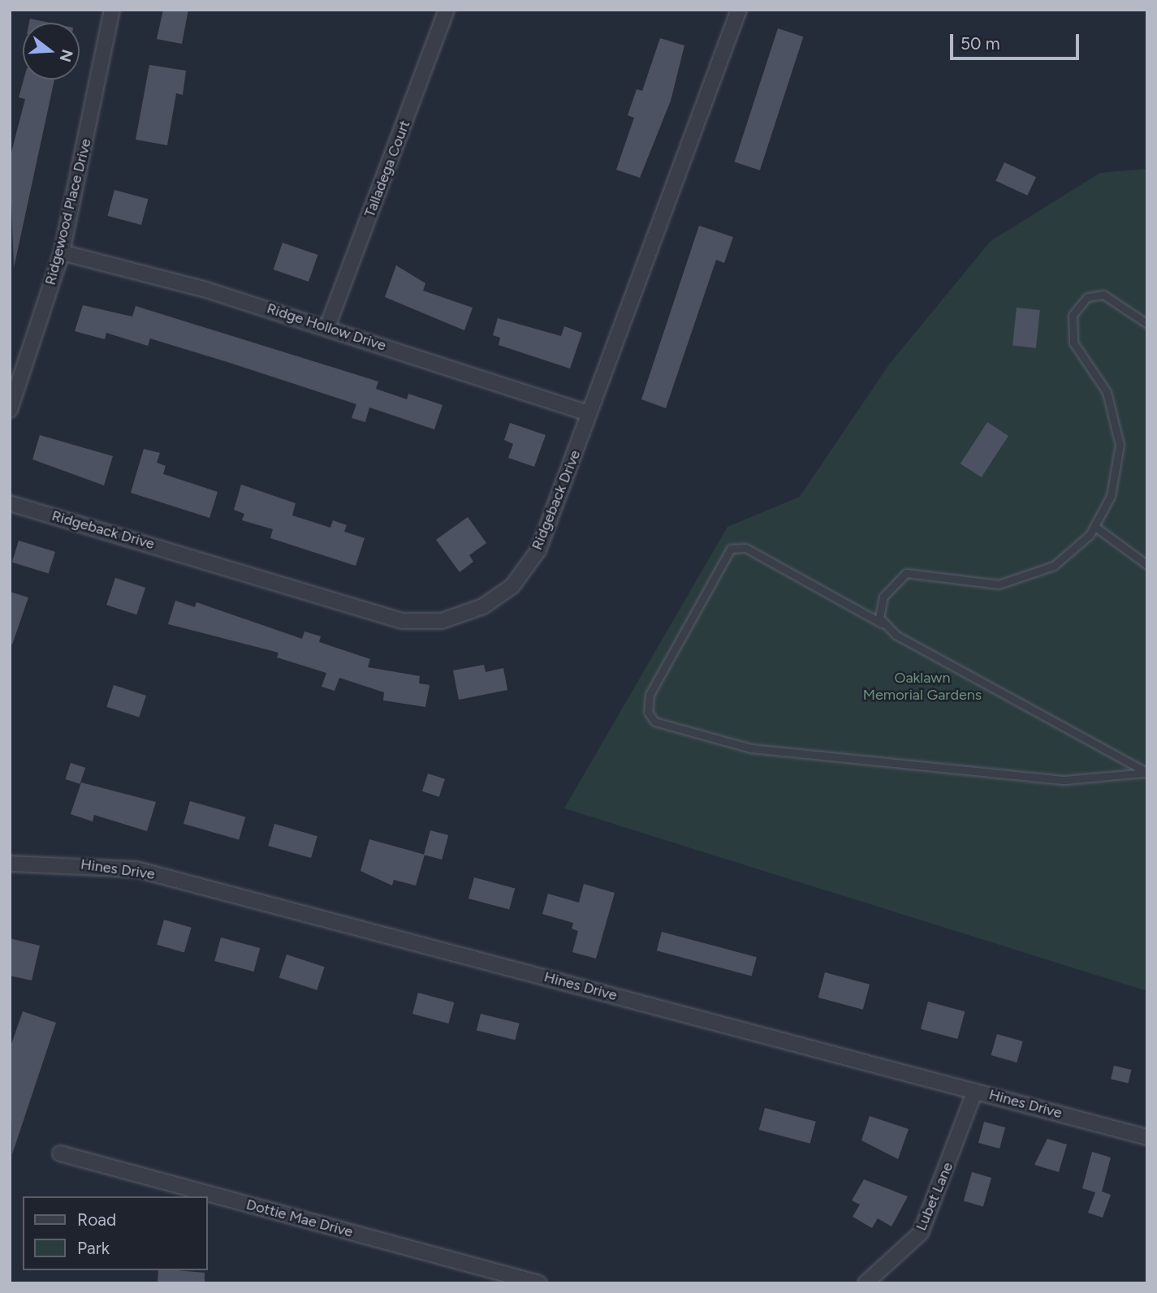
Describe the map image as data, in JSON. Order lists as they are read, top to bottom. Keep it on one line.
{"streets":{"street":["Talladega Court","Ridgewood Place Drive","Ridge Hollow Drive","Ridgeback Drive","Hines Drive","Lubet Lane","Dottie Mae Drive"]},"crossings":[["Talladega Court","Ridge Hollow Drive"],["Ridgewood Place Drive","Ridge Hollow Drive"],["Ridge Hollow Drive","Ridgeback Drive"],["Hines Drive","Lubet Lane"]],"parks":["Oaklawn Memorial Gardens"],"legend":["Road","Park"],"scale_bar":"50 m","north":"right"}
